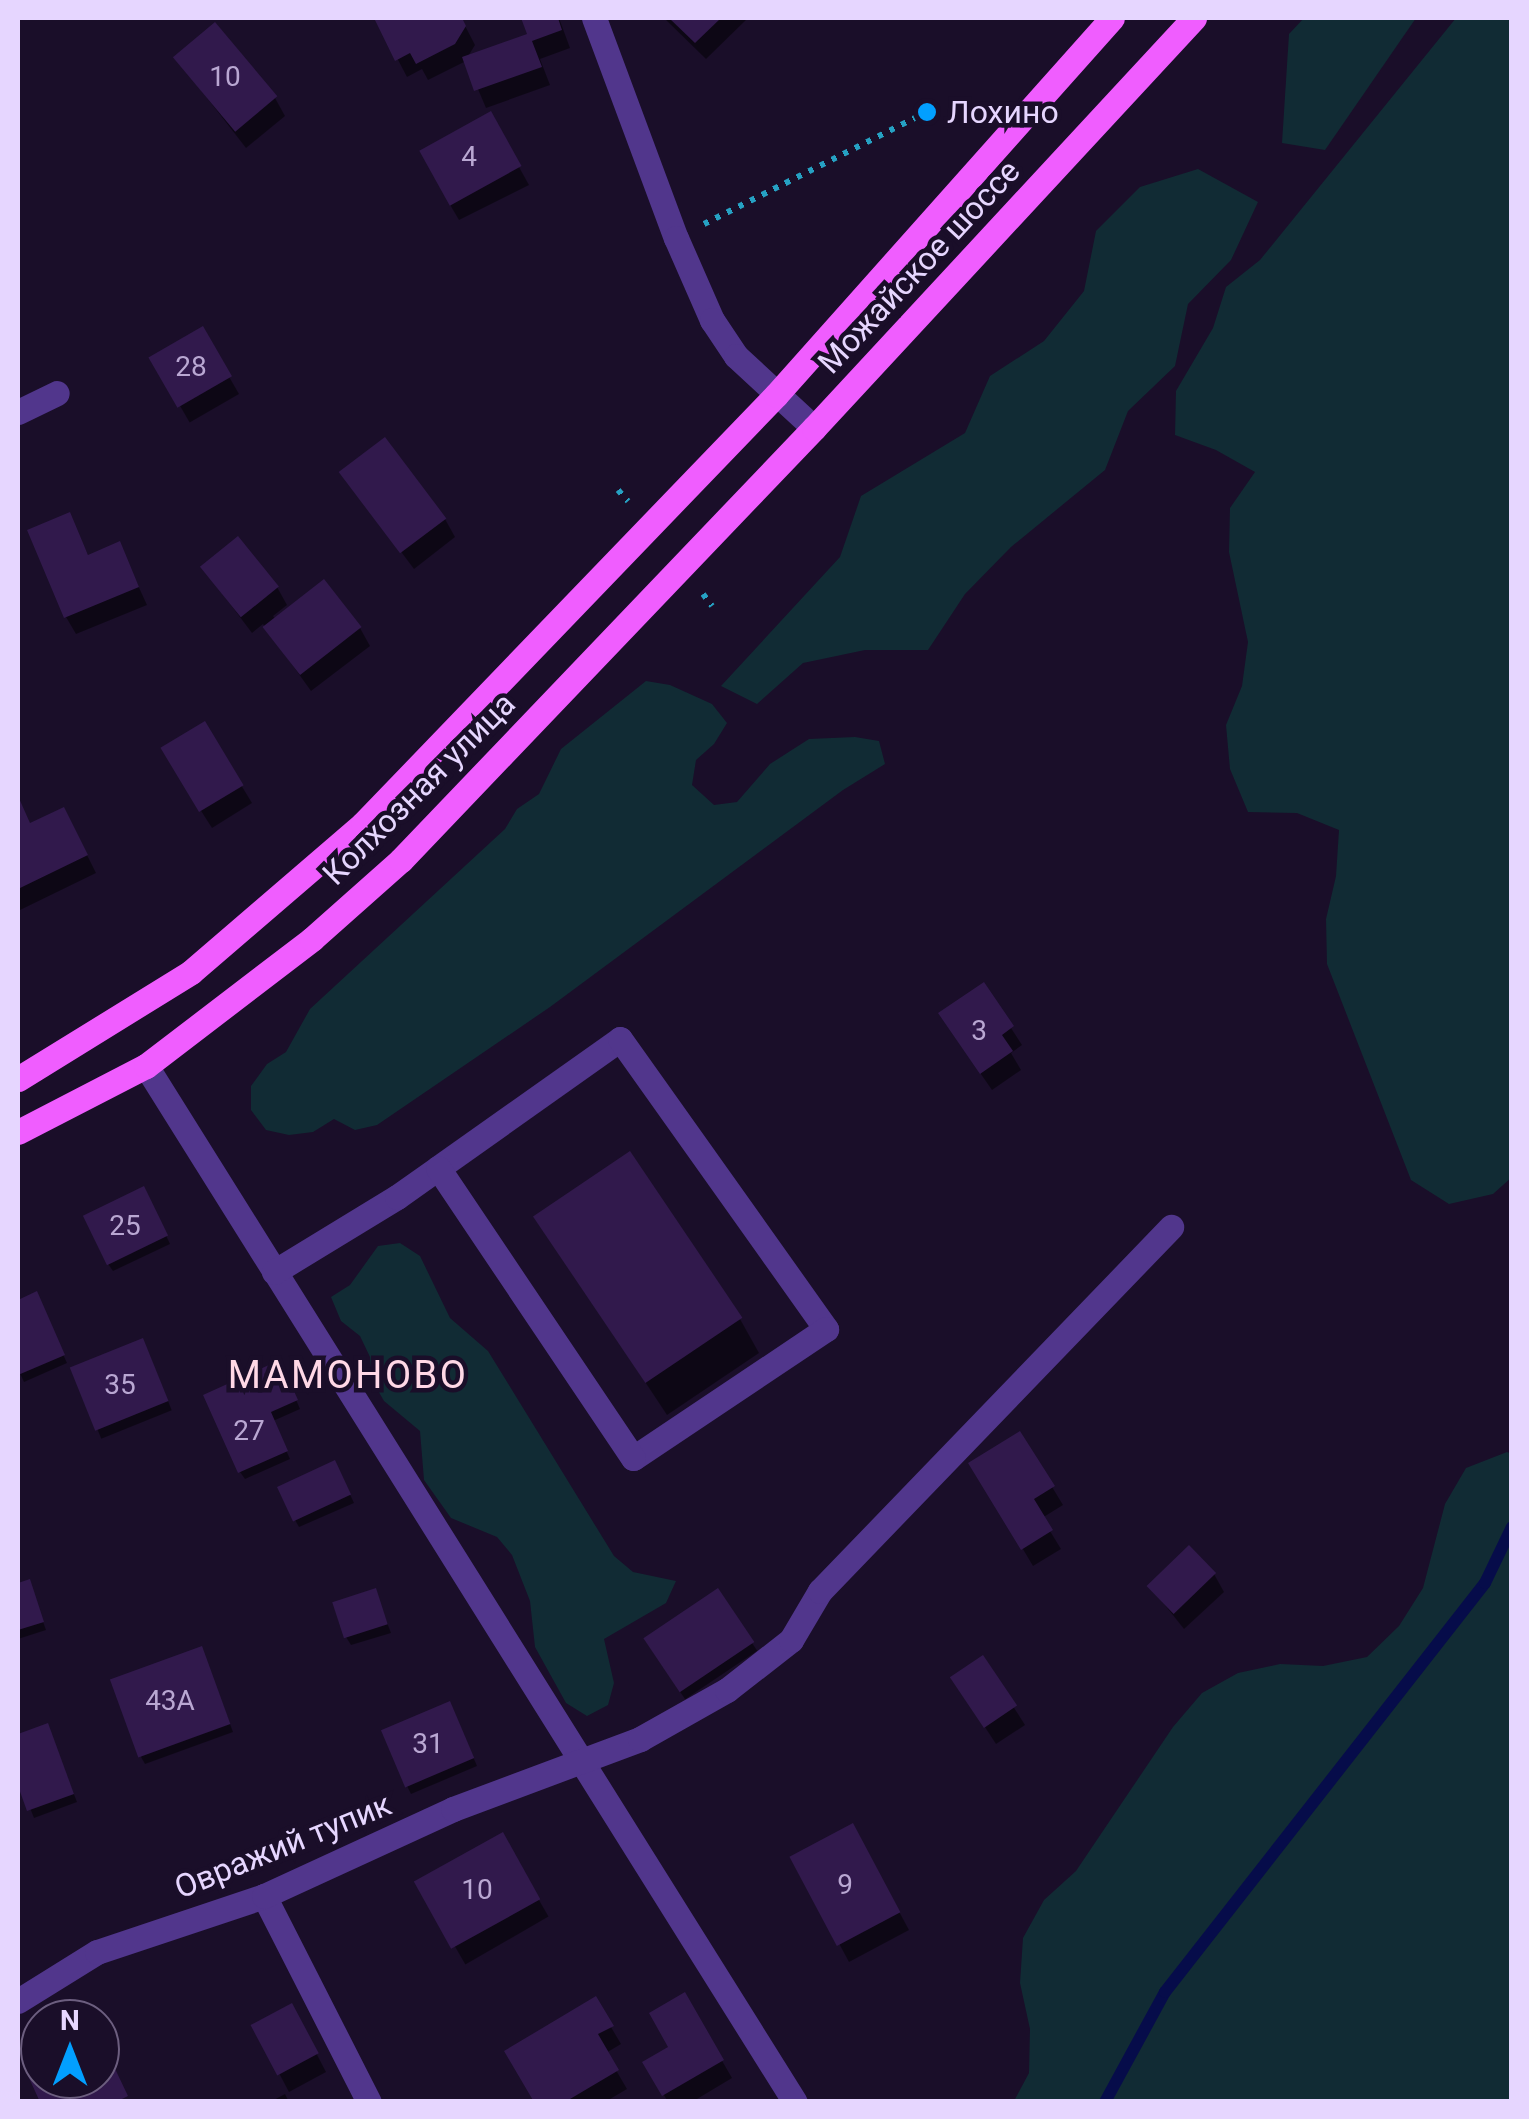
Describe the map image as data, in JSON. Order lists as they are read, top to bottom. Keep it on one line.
{"streets":{"main road":["Можайское шоссе","Колхозная улица"],"street":["Овражий тупик"]},"crossings":[["Можайское шоссе","Колхозная улица"]],"districts":["МАМОНОВО"],"places":["Лохино"],"house_numbers":["10","4","28","3","25","35","27","43А","31","9","10"],"north":"top"}
